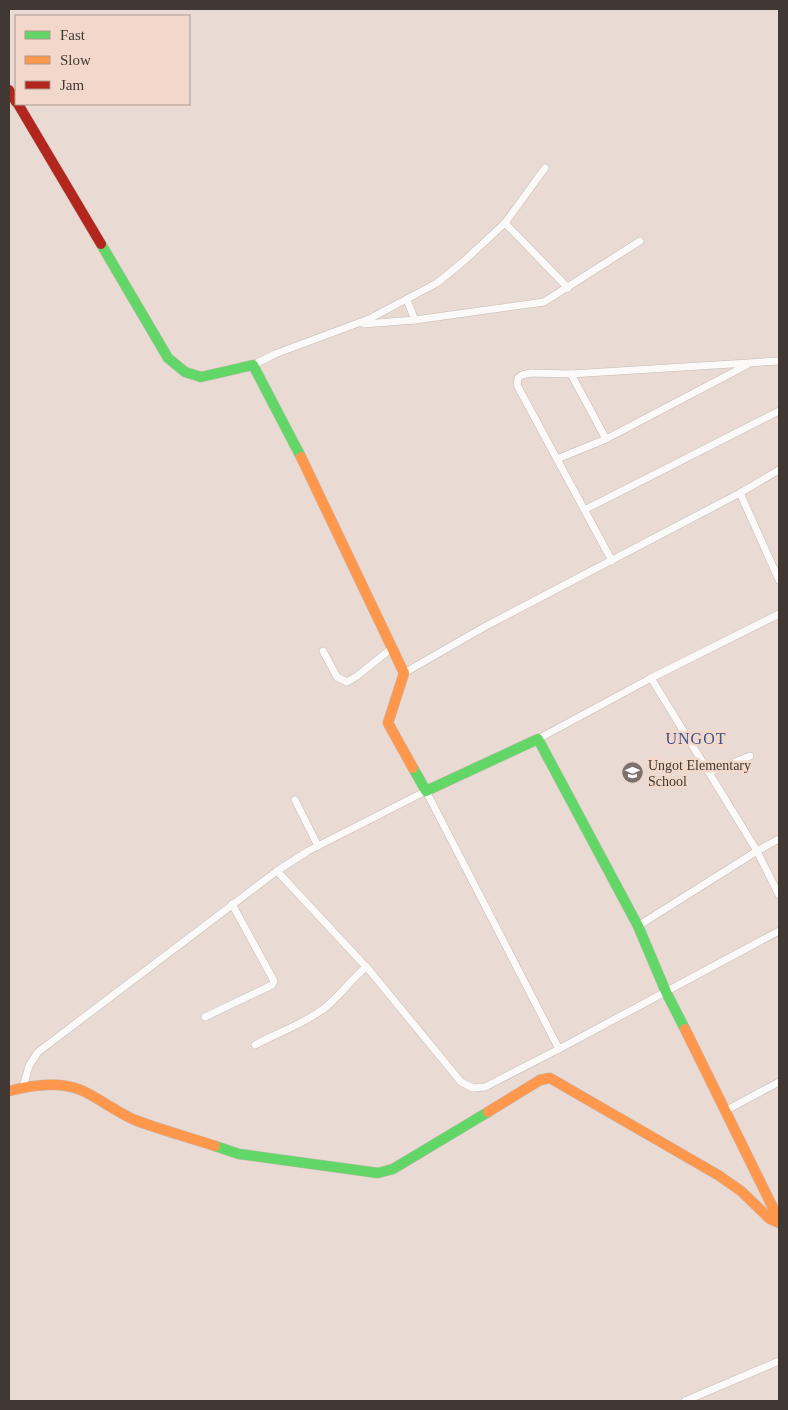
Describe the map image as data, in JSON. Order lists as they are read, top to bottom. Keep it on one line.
{"districts":["UNGOT"],"places":{"school or university":["Ungot Elementary School"]},"legend":["Fast","Slow","Jam"]}
